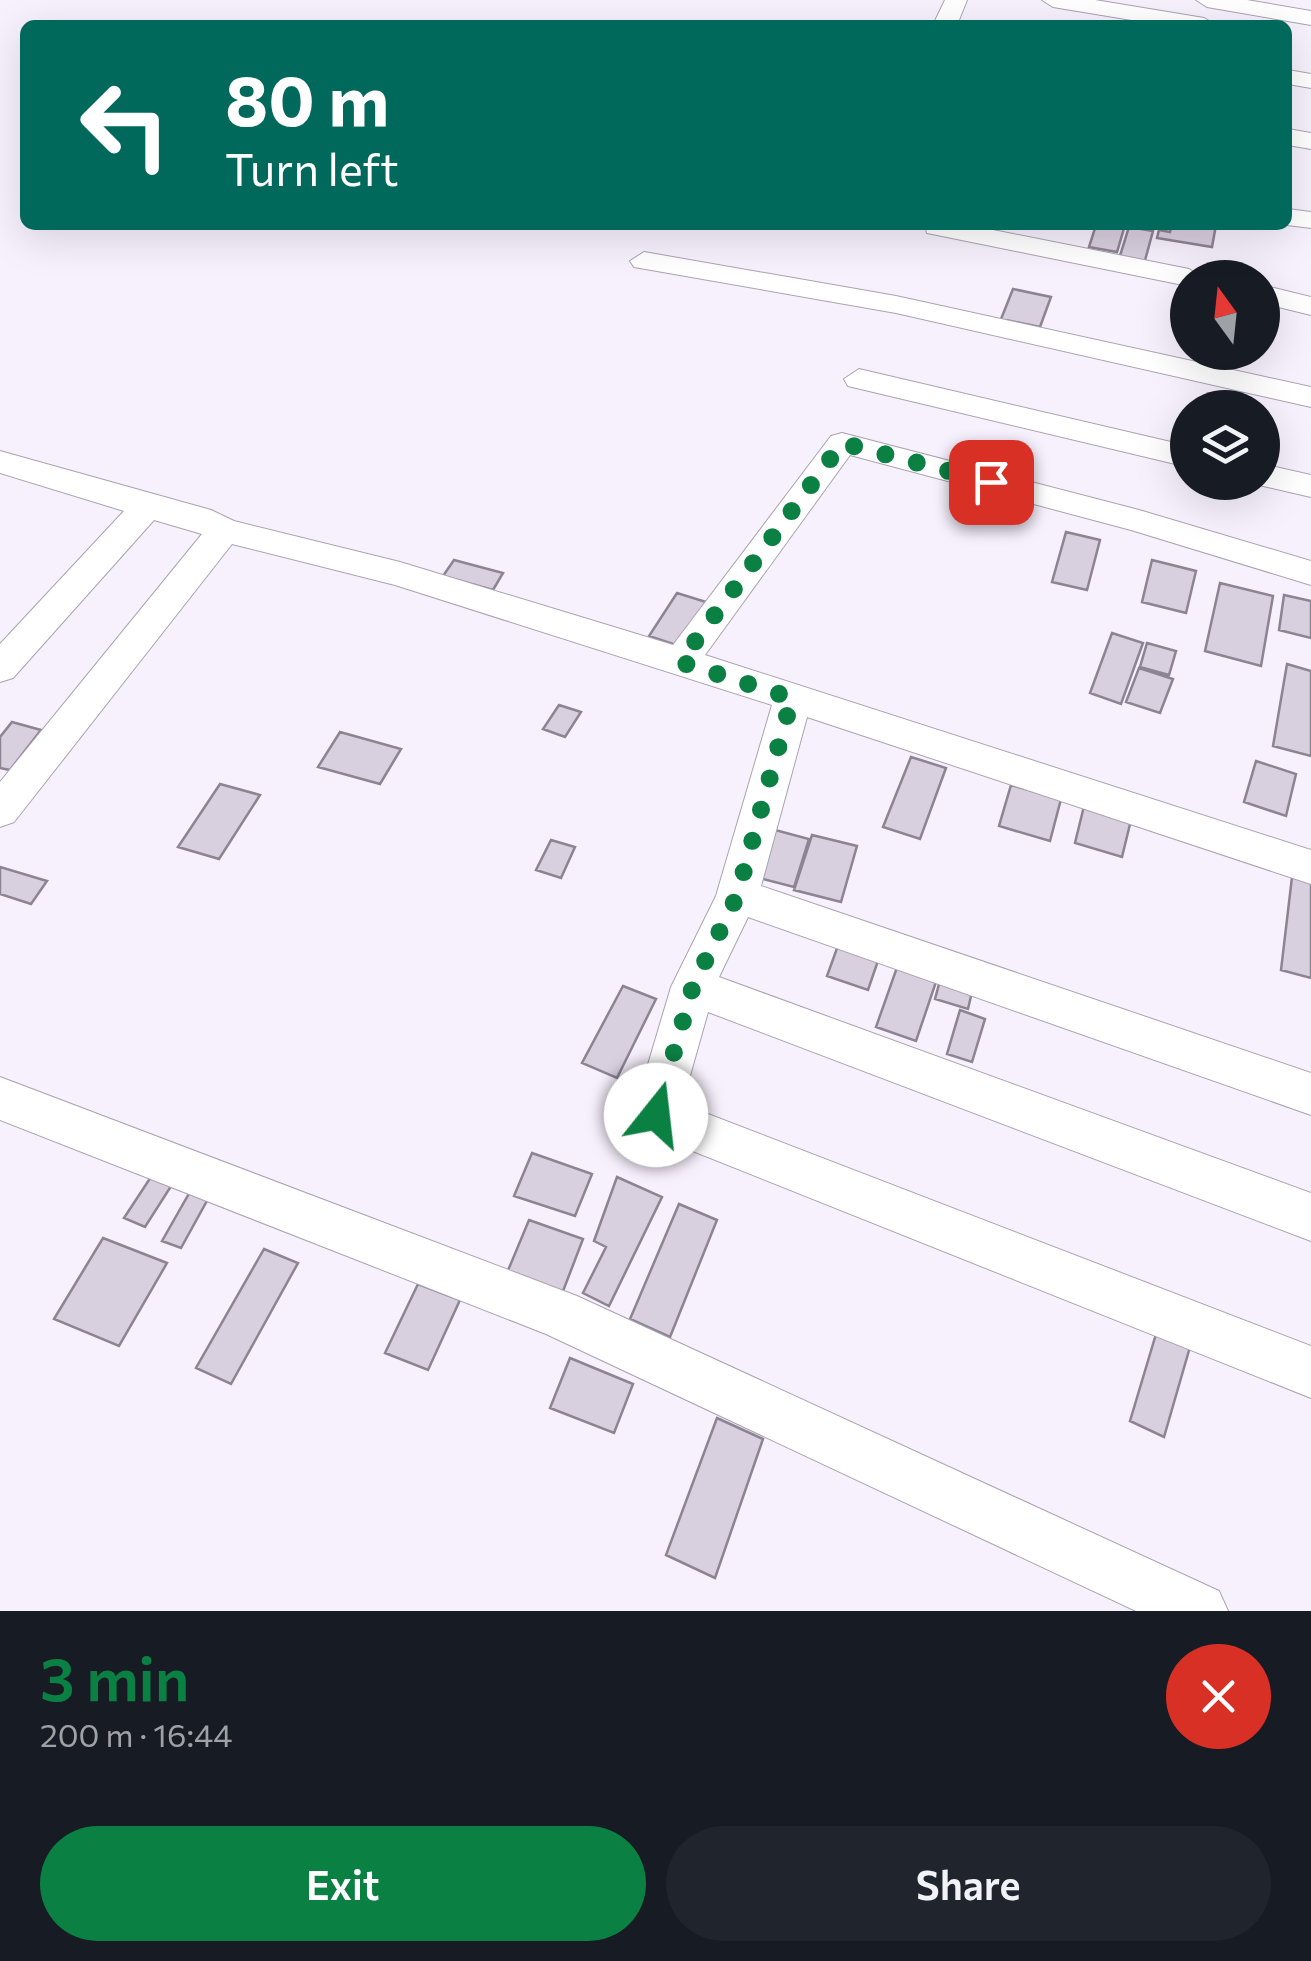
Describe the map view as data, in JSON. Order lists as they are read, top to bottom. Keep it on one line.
{"north":"top","page":{"turn":["80 m","Turn left"],"heading":["3 min","200 m · 16:44"],"buttons":["Exit","Share"]}}
